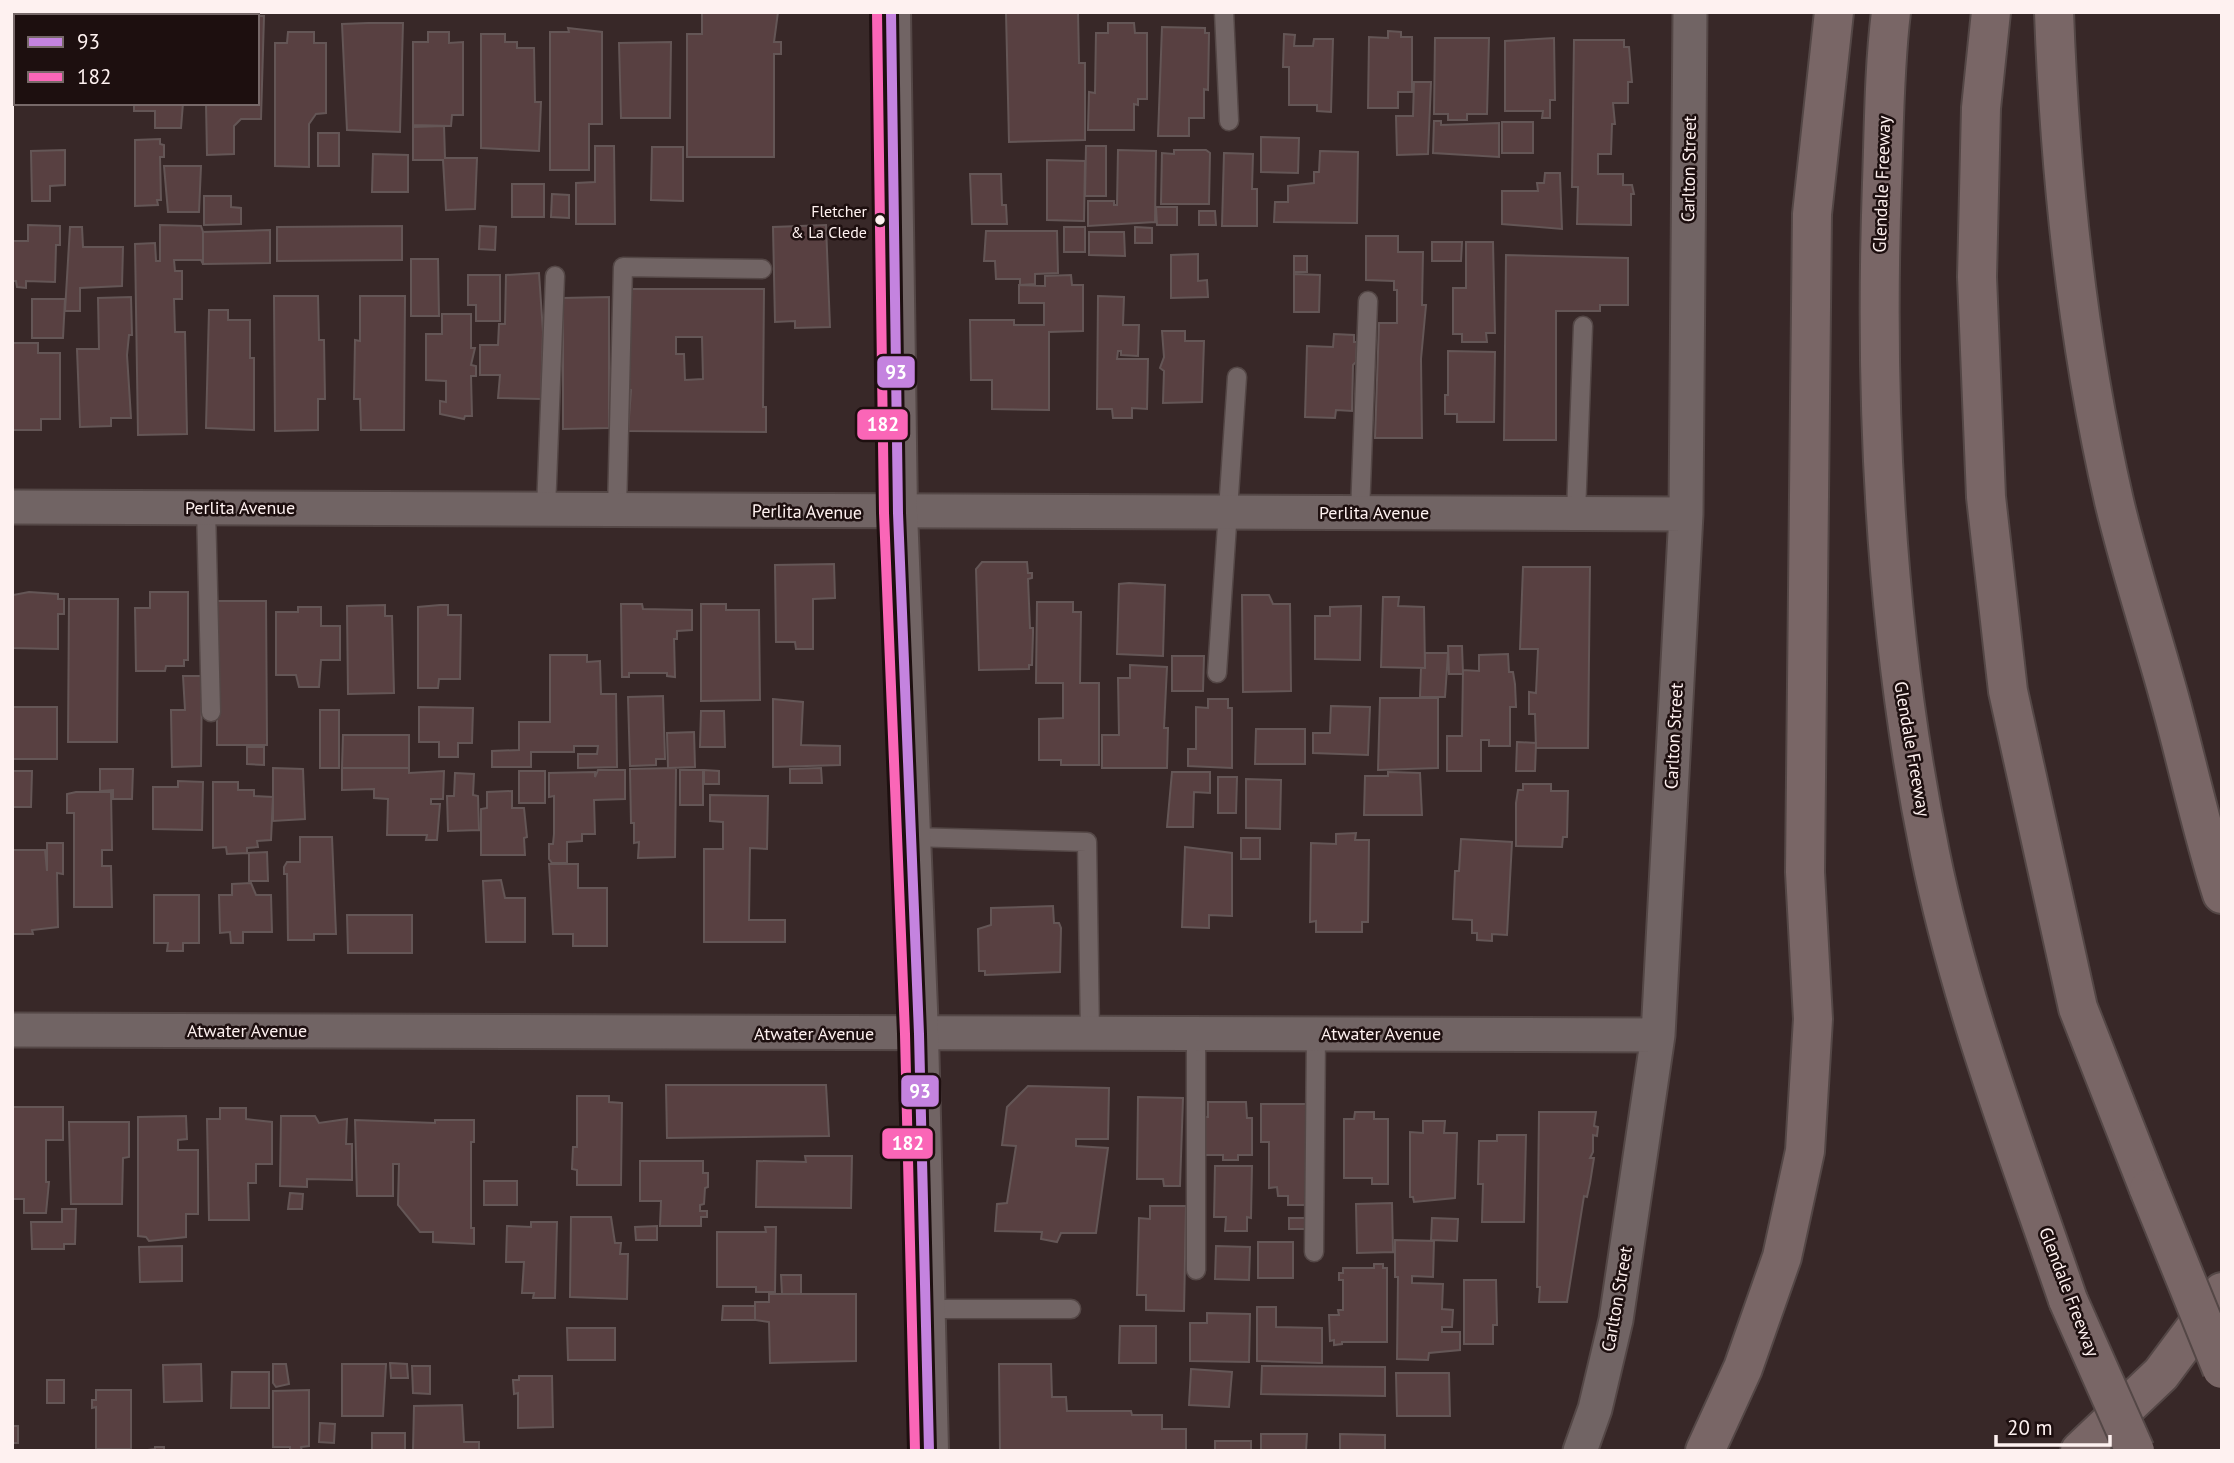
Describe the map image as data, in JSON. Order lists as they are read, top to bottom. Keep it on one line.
{"streets":{"highway":["Glendale Freeway"],"street":["Carlton Street","Perlita Avenue","Atwater Avenue"]},"crossings":[["Carlton Street","Perlita Avenue"],["Carlton Street","Atwater Avenue"]],"places":["Fletcher & La Clede"],"lines":["transit line 93","transit line 182"],"legend":["93","182"],"scale_bar":"20 m"}
